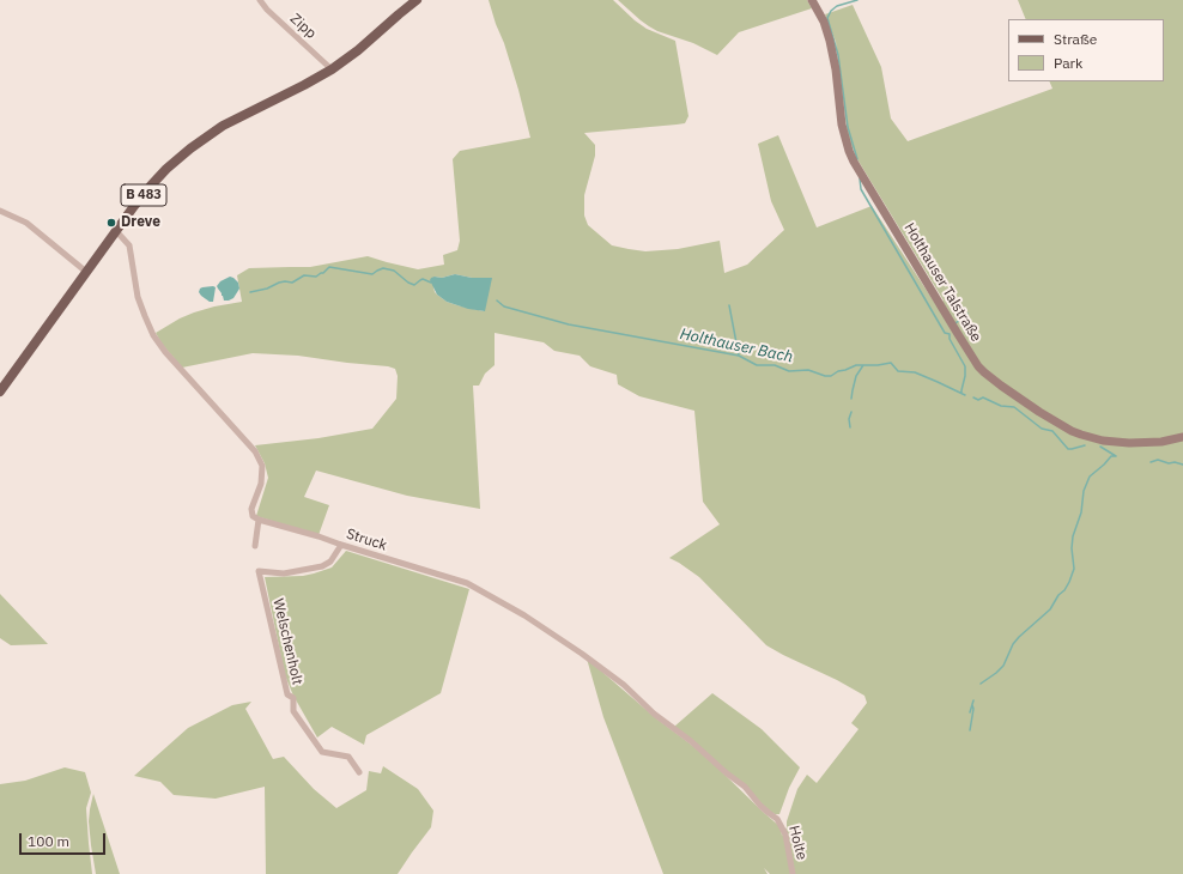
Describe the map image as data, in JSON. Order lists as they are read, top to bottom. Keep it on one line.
{"streets":{"main road":["B 483"],"street":["Zipp","Holthauser Talstraße","Struck","Welschenholt","Holte"]},"crossings":[["Zipp","B 483"],["Struck","Welschenholt"],["Struck","Holte"]],"water":["Holthauser Bach"],"places":["Dreve"],"legend":["Straße","Park"],"scale_bar":"100 m"}
